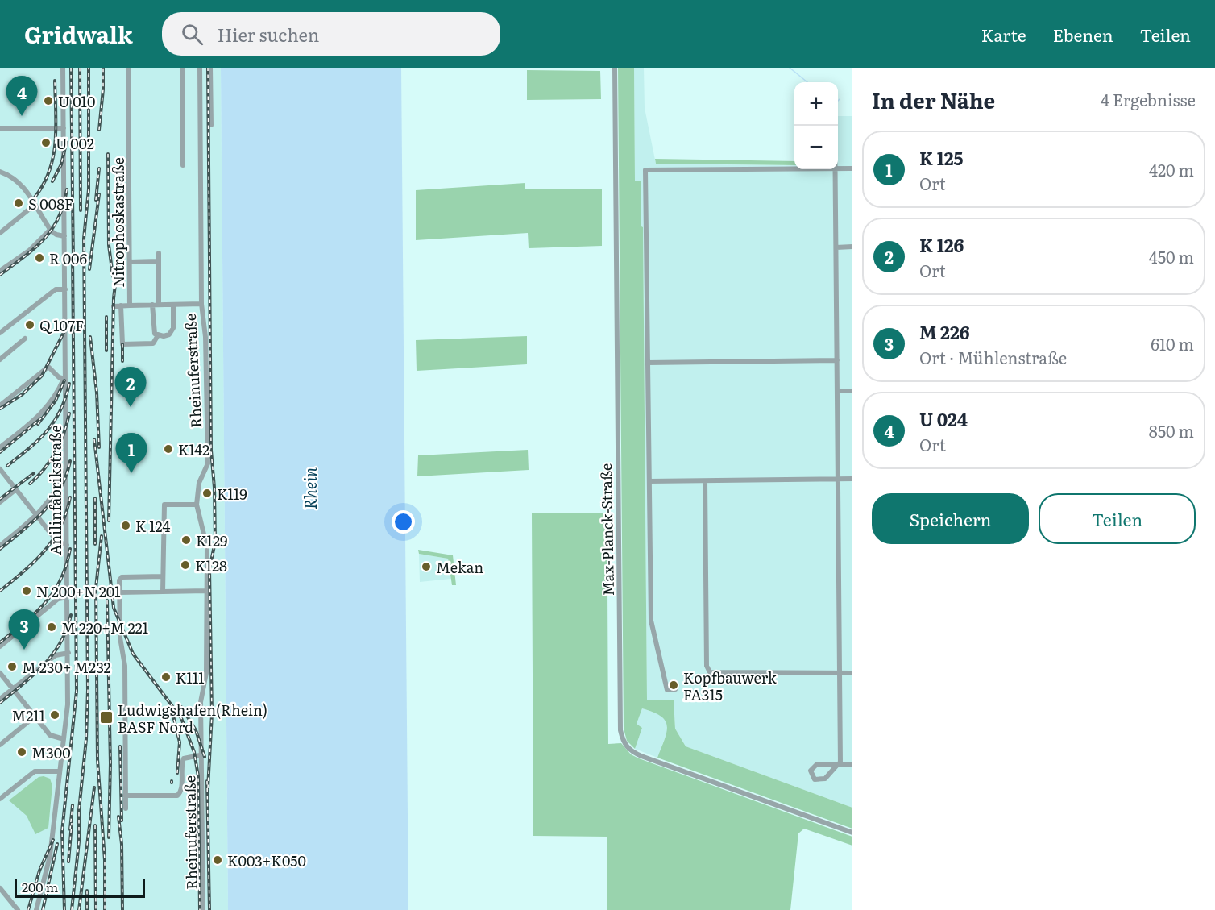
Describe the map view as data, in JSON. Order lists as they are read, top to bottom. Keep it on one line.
{"streets":{"street":["Nitrophoskastraße","Rheinuferstraße","Anilinfabrikstraße","Max-Planck-Straße"]},"crossings":[["Nitrophoskastraße","Rheinuferstraße"]],"water":["Rhein"],"places":{"other":["U 010","U 002","S 008F","R 006","Q 107F","K142","K119","K 124","K129","K128","Mekan","N 200+N 201","M 220+M 221","M 230+ M232","K111","Kopfbauwerk FA315","M211","M300","K003+K050"],"transit":["Ludwigshafen(Rhein) BASF Nord"]},"scale_bar":"200 m","page":{"header":"Gridwalk","search":"Hier suchen","nav":["Karte","Ebenen","Teilen"],"heading":["In der Nähe","4 Ergebnisse"],"pins":["4","2","1","3"],"map_buttons":["+","−"],"list":[{"mark":"1","name":"K 125","note":"Ort","value":"420 m"},{"mark":"2","name":"K 126","note":"Ort","value":"450 m"},{"mark":"3","name":"M 226","note":"Ort · Mühlenstraße","value":"610 m"},{"mark":"4","name":"U 024","note":"Ort","value":"850 m"}],"buttons":["Speichern","Teilen"],"scale":"200 m"}}
